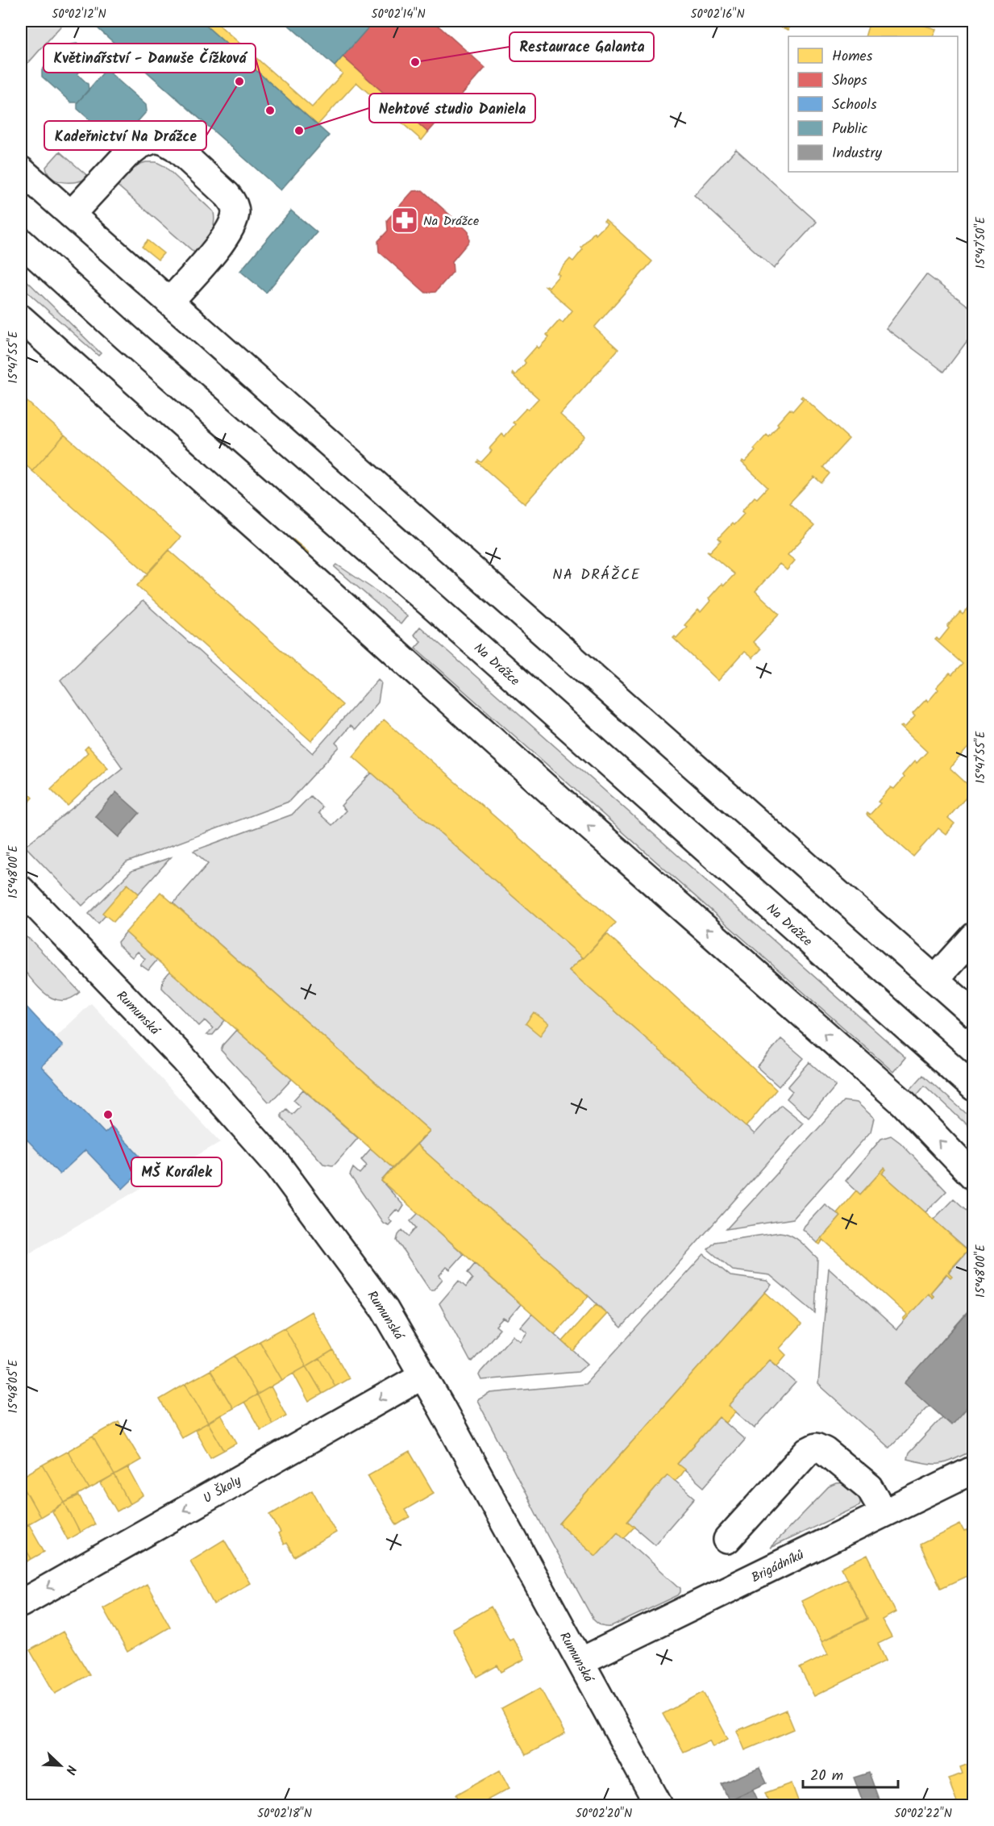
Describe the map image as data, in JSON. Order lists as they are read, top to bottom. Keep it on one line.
{"streets":{"street":["Na Drážce","Rumunská","U Školy","Brigádníků"]},"crossings":[["Rumunská","U Školy"],["Rumunská","Brigádníků"]],"one_way":["U Školy"],"districts":["NA DRÁŽCE"],"places":{"other":["Restaurace Galanta","Kadeřnictví Na Drážce","Květinářství - Danuše Čížková","Nehtové studio Daniela","MŠ Korálek"],"pharmacy":["Na Drážce"]},"legend":["Homes","Shops","Schools","Public","Industry"],"scale_bar":"20 m","north":"bottom right","coordinates":["50°02'12\"N","50°02'14\"N","50°02'16\"N","15°47'50\"E","15°47'55\"E","15°48'00\"E","15°48'05\"E","50°02'18\"N","50°02'20\"N","50°02'22\"N"]}
